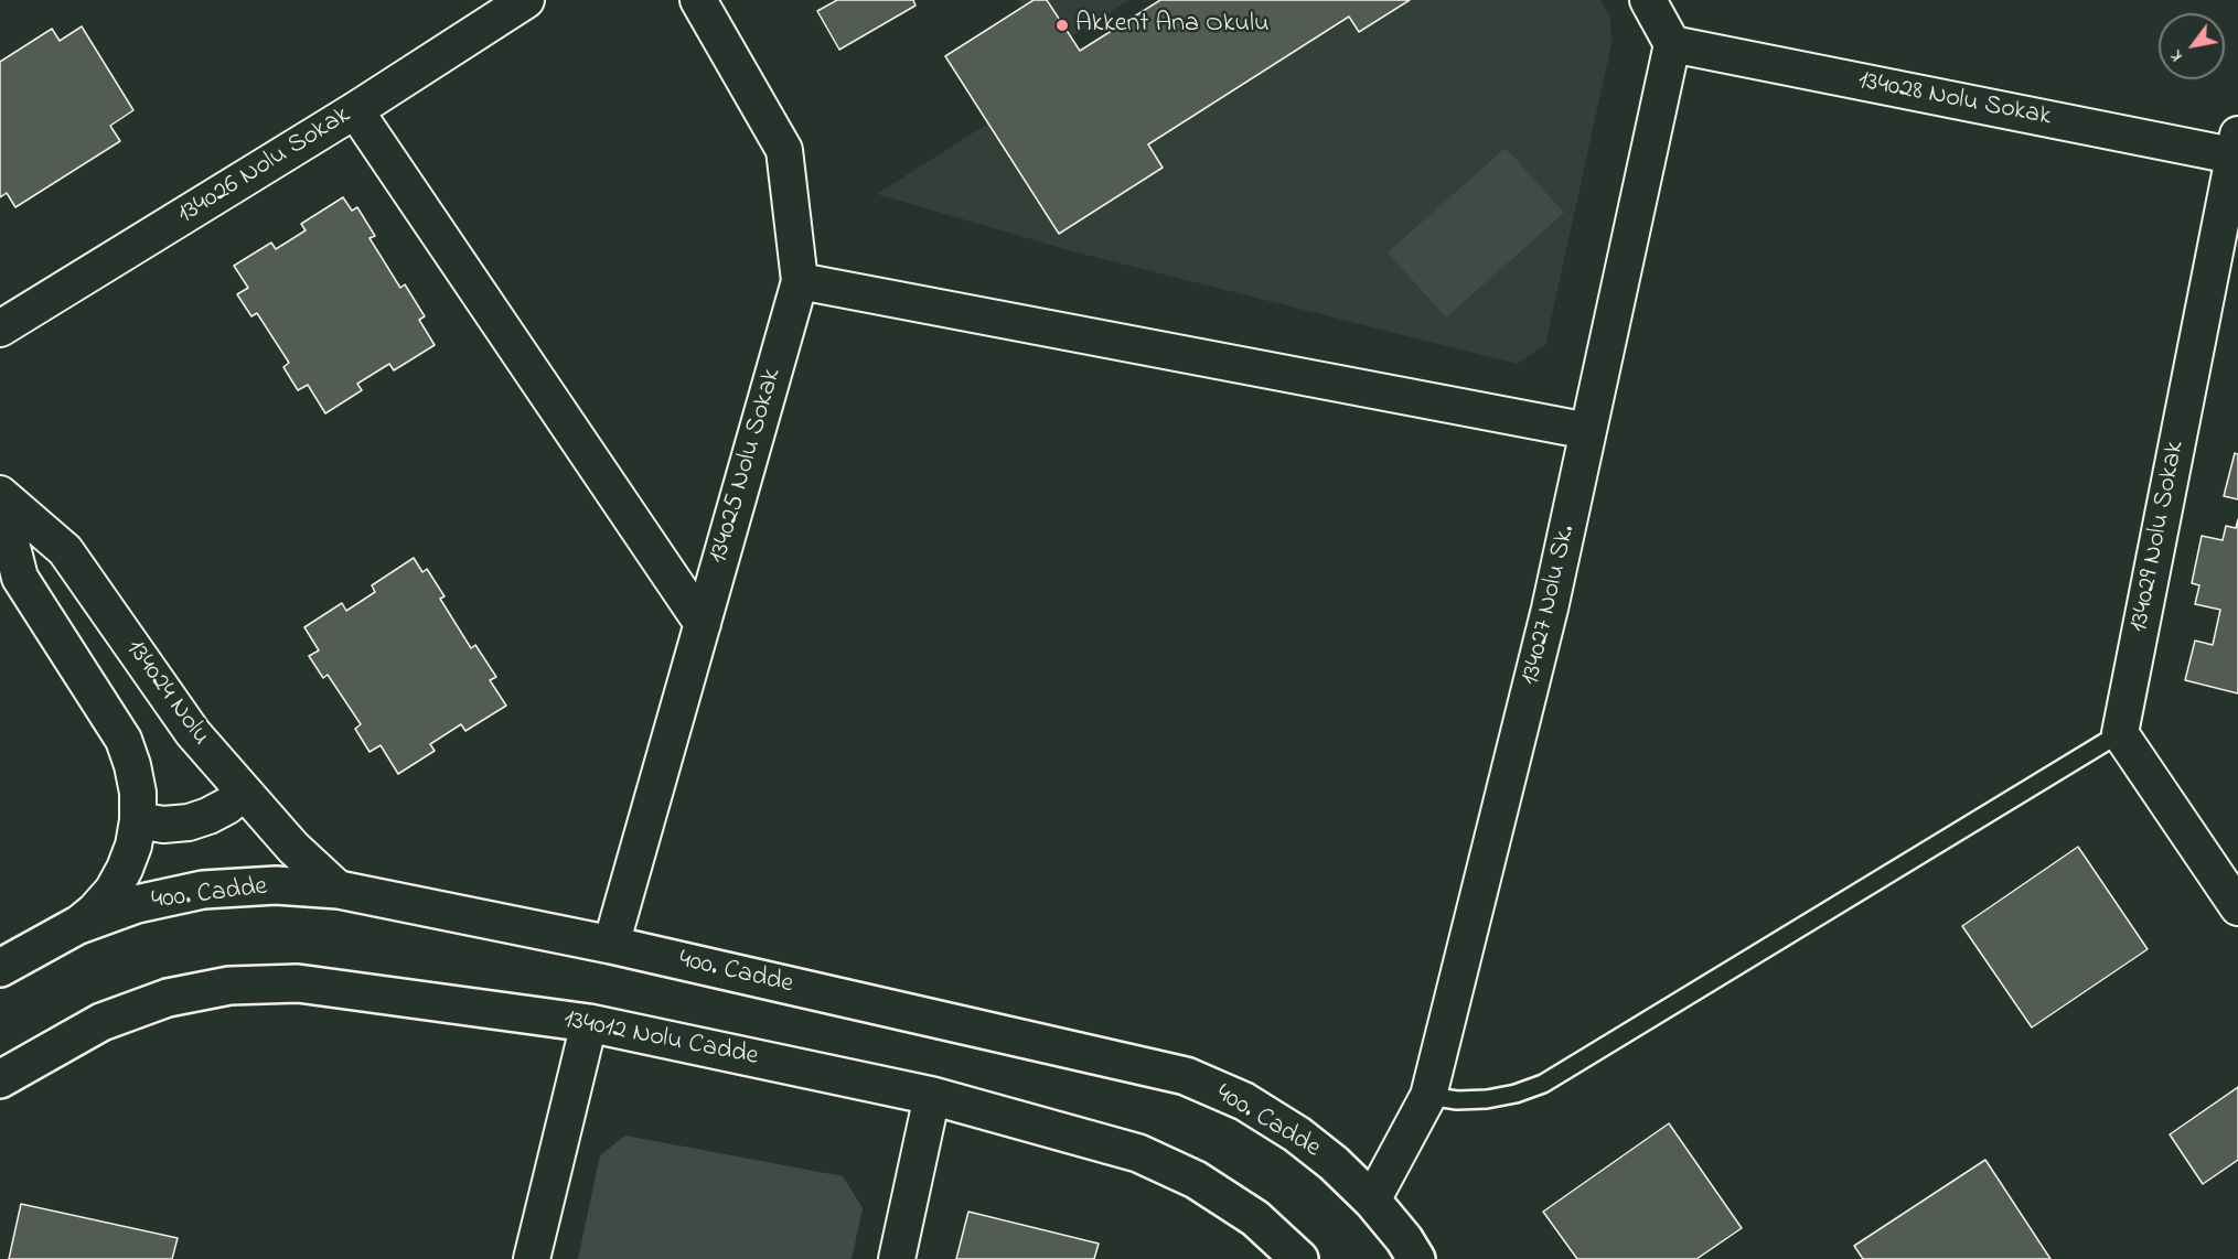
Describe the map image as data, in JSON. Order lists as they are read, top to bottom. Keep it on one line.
{"streets":{"main road":["400. Cadde","134012 Nolu Cadde"],"street":["134028 Nolu Sokak","134026 Nolu Sokak","134025 Nolu Sokak","134029 Nolu Sokak","134027 Nolu Sk.","134024 Nolu"]},"crossings":[["134028 Nolu Sokak","134029 Nolu Sokak"],["134028 Nolu Sokak","134027 Nolu Sk."],["134025 Nolu Sokak","400. Cadde"],["134027 Nolu Sk.","400. Cadde"],["134024 Nolu","400. Cadde"]],"places":["Akkent Ana Okulu"],"north":"bottom left"}
